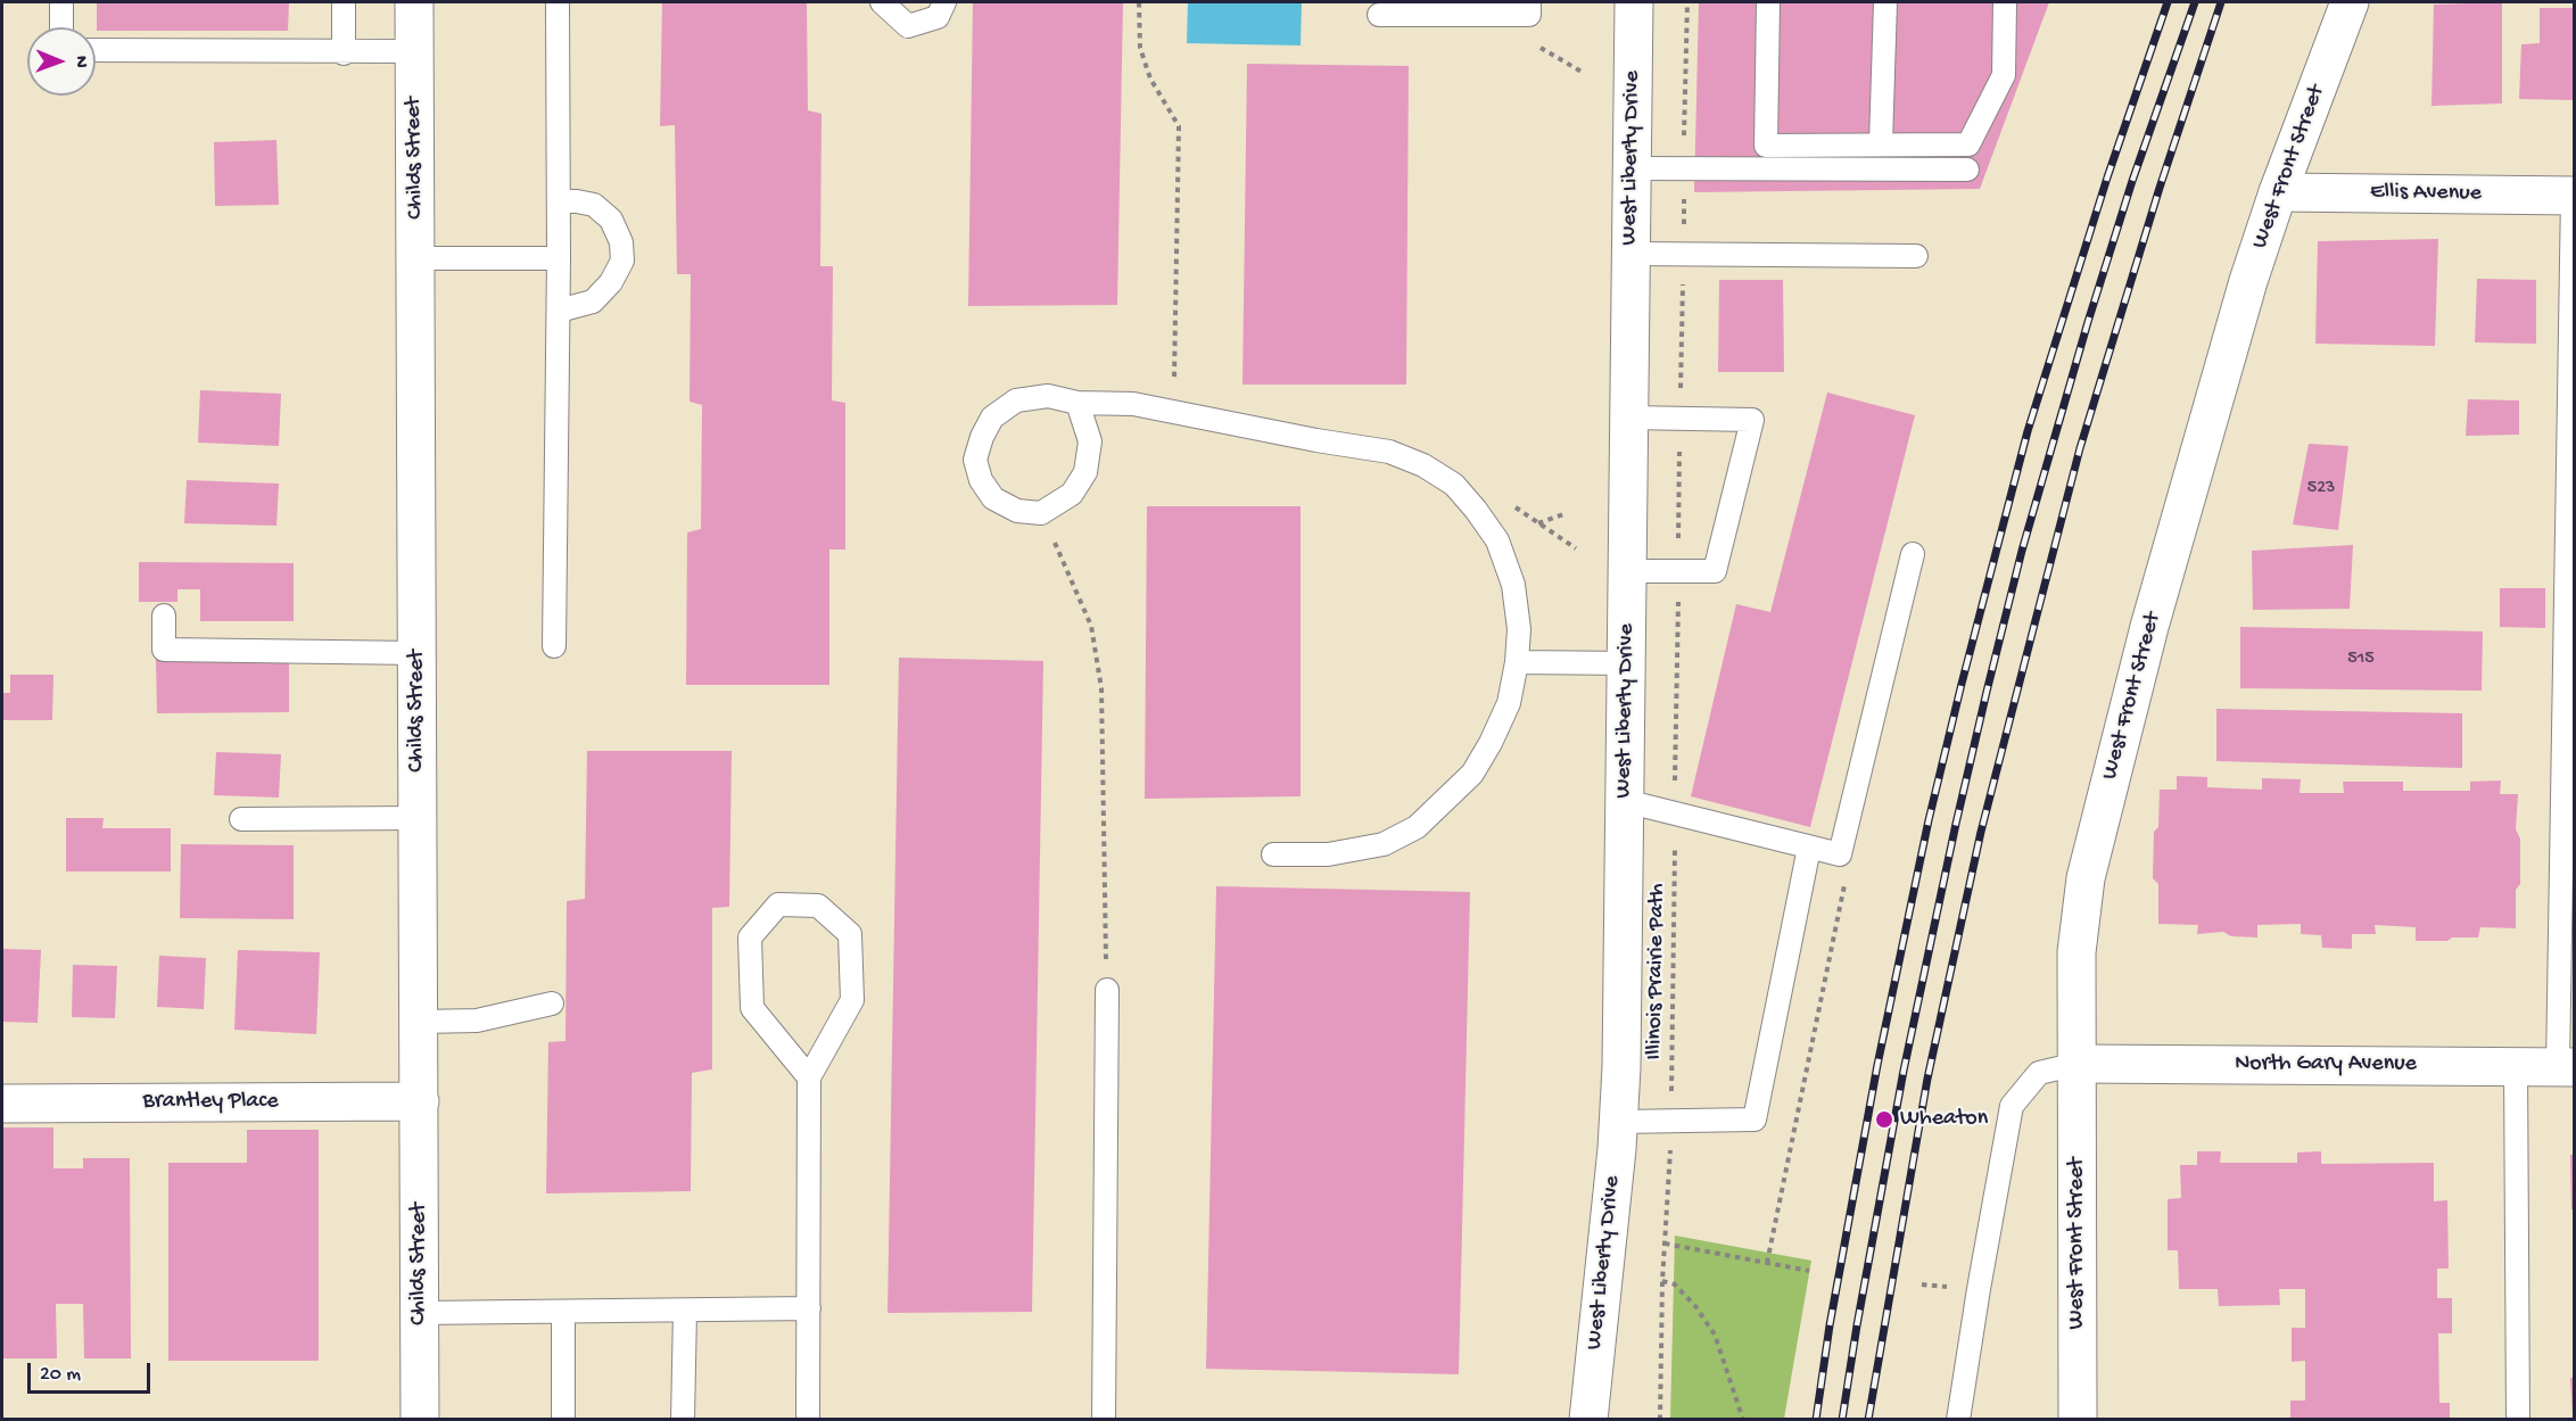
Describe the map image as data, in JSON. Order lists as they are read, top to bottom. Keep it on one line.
{"streets":{"street":["Childs Street","West Liberty Drive","West Front Street","Ellis Avenue","North Gary Avenue","Brantley Place"],"path":["Illinois Prairie Path"]},"crossings":[["Childs Street","Brantley Place"],["West Front Street","Ellis Avenue"],["West Front Street","North Gary Avenue"]],"places":["Wheaton"],"house_numbers":["523","515"],"scale_bar":"20 m","north":"right"}
